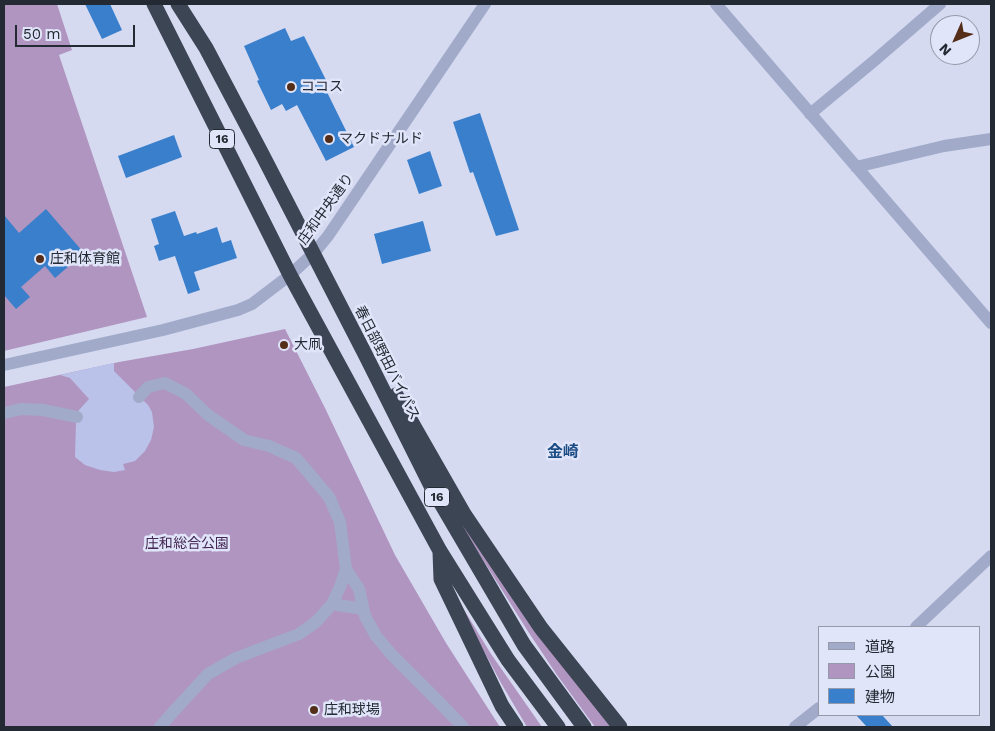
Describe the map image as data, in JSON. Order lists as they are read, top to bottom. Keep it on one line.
{"streets":{"highway":["16","春日部野田バイパス"],"street":["庄和中央通り"]},"crossings":[["16","庄和中央通り"],["16","春日部野田バイパス"],["庄和中央通り","春日部野田バイパス"]],"districts":["金崎"],"parks":["庄和総合公園"],"places":["ココス","マクドナルド","庄和体育館","大凧","庄和球場"],"legend":["道路","公園","建物"],"scale_bar":"50 m","north":"bottom left"}
